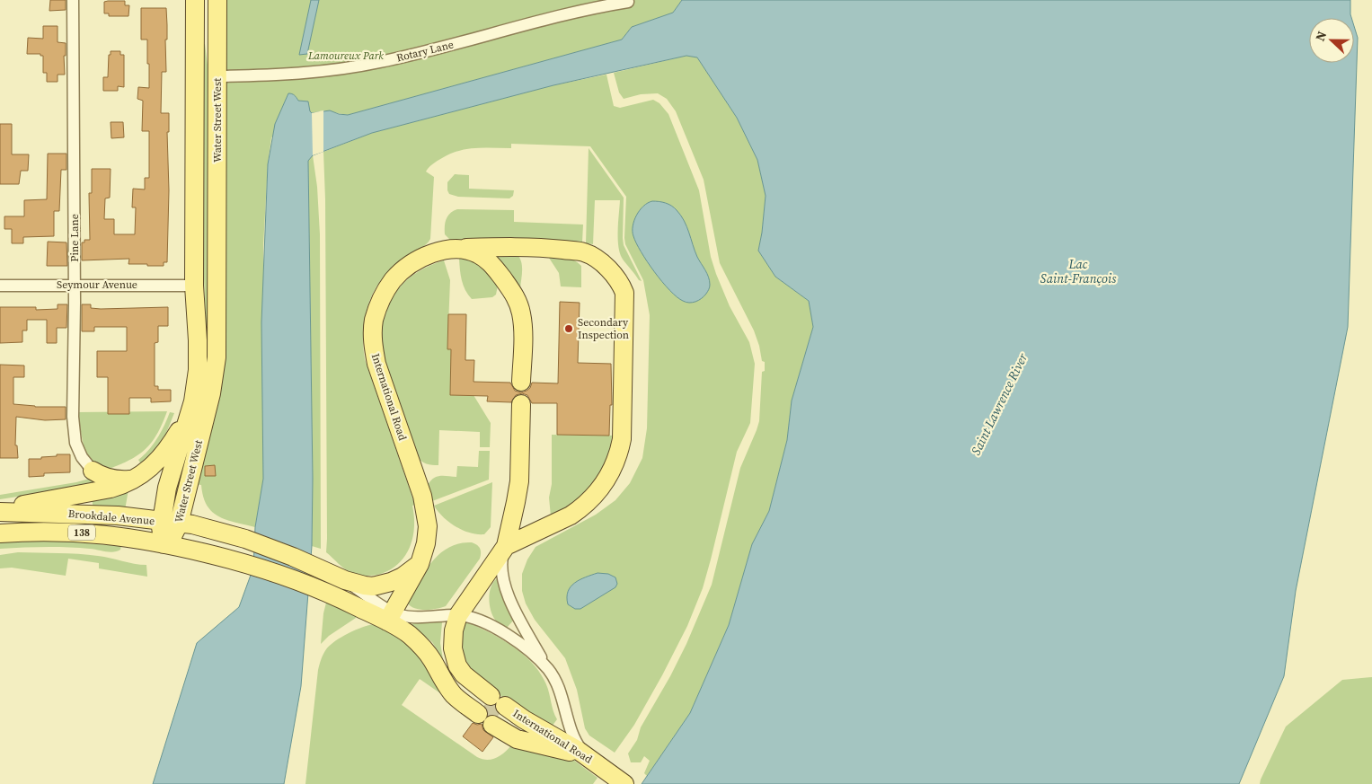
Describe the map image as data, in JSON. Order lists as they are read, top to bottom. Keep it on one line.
{"streets":{"main road":["Water Street West","International Road","Brookdale Avenue","138"],"street":["Rotary Lane","Pine Lane","Seymour Avenue"]},"crossings":[["Rotary Lane","Water Street West"],["Water Street West","Seymour Avenue"],["Water Street West","Brookdale Avenue"],["Pine Lane","Seymour Avenue"],["International Road","Brookdale Avenue"]],"water":["Lac Saint-François","Saint Lawrence River"],"parks":["Lamoureux Park"],"places":["Secondary Inspection"],"north":"left"}
